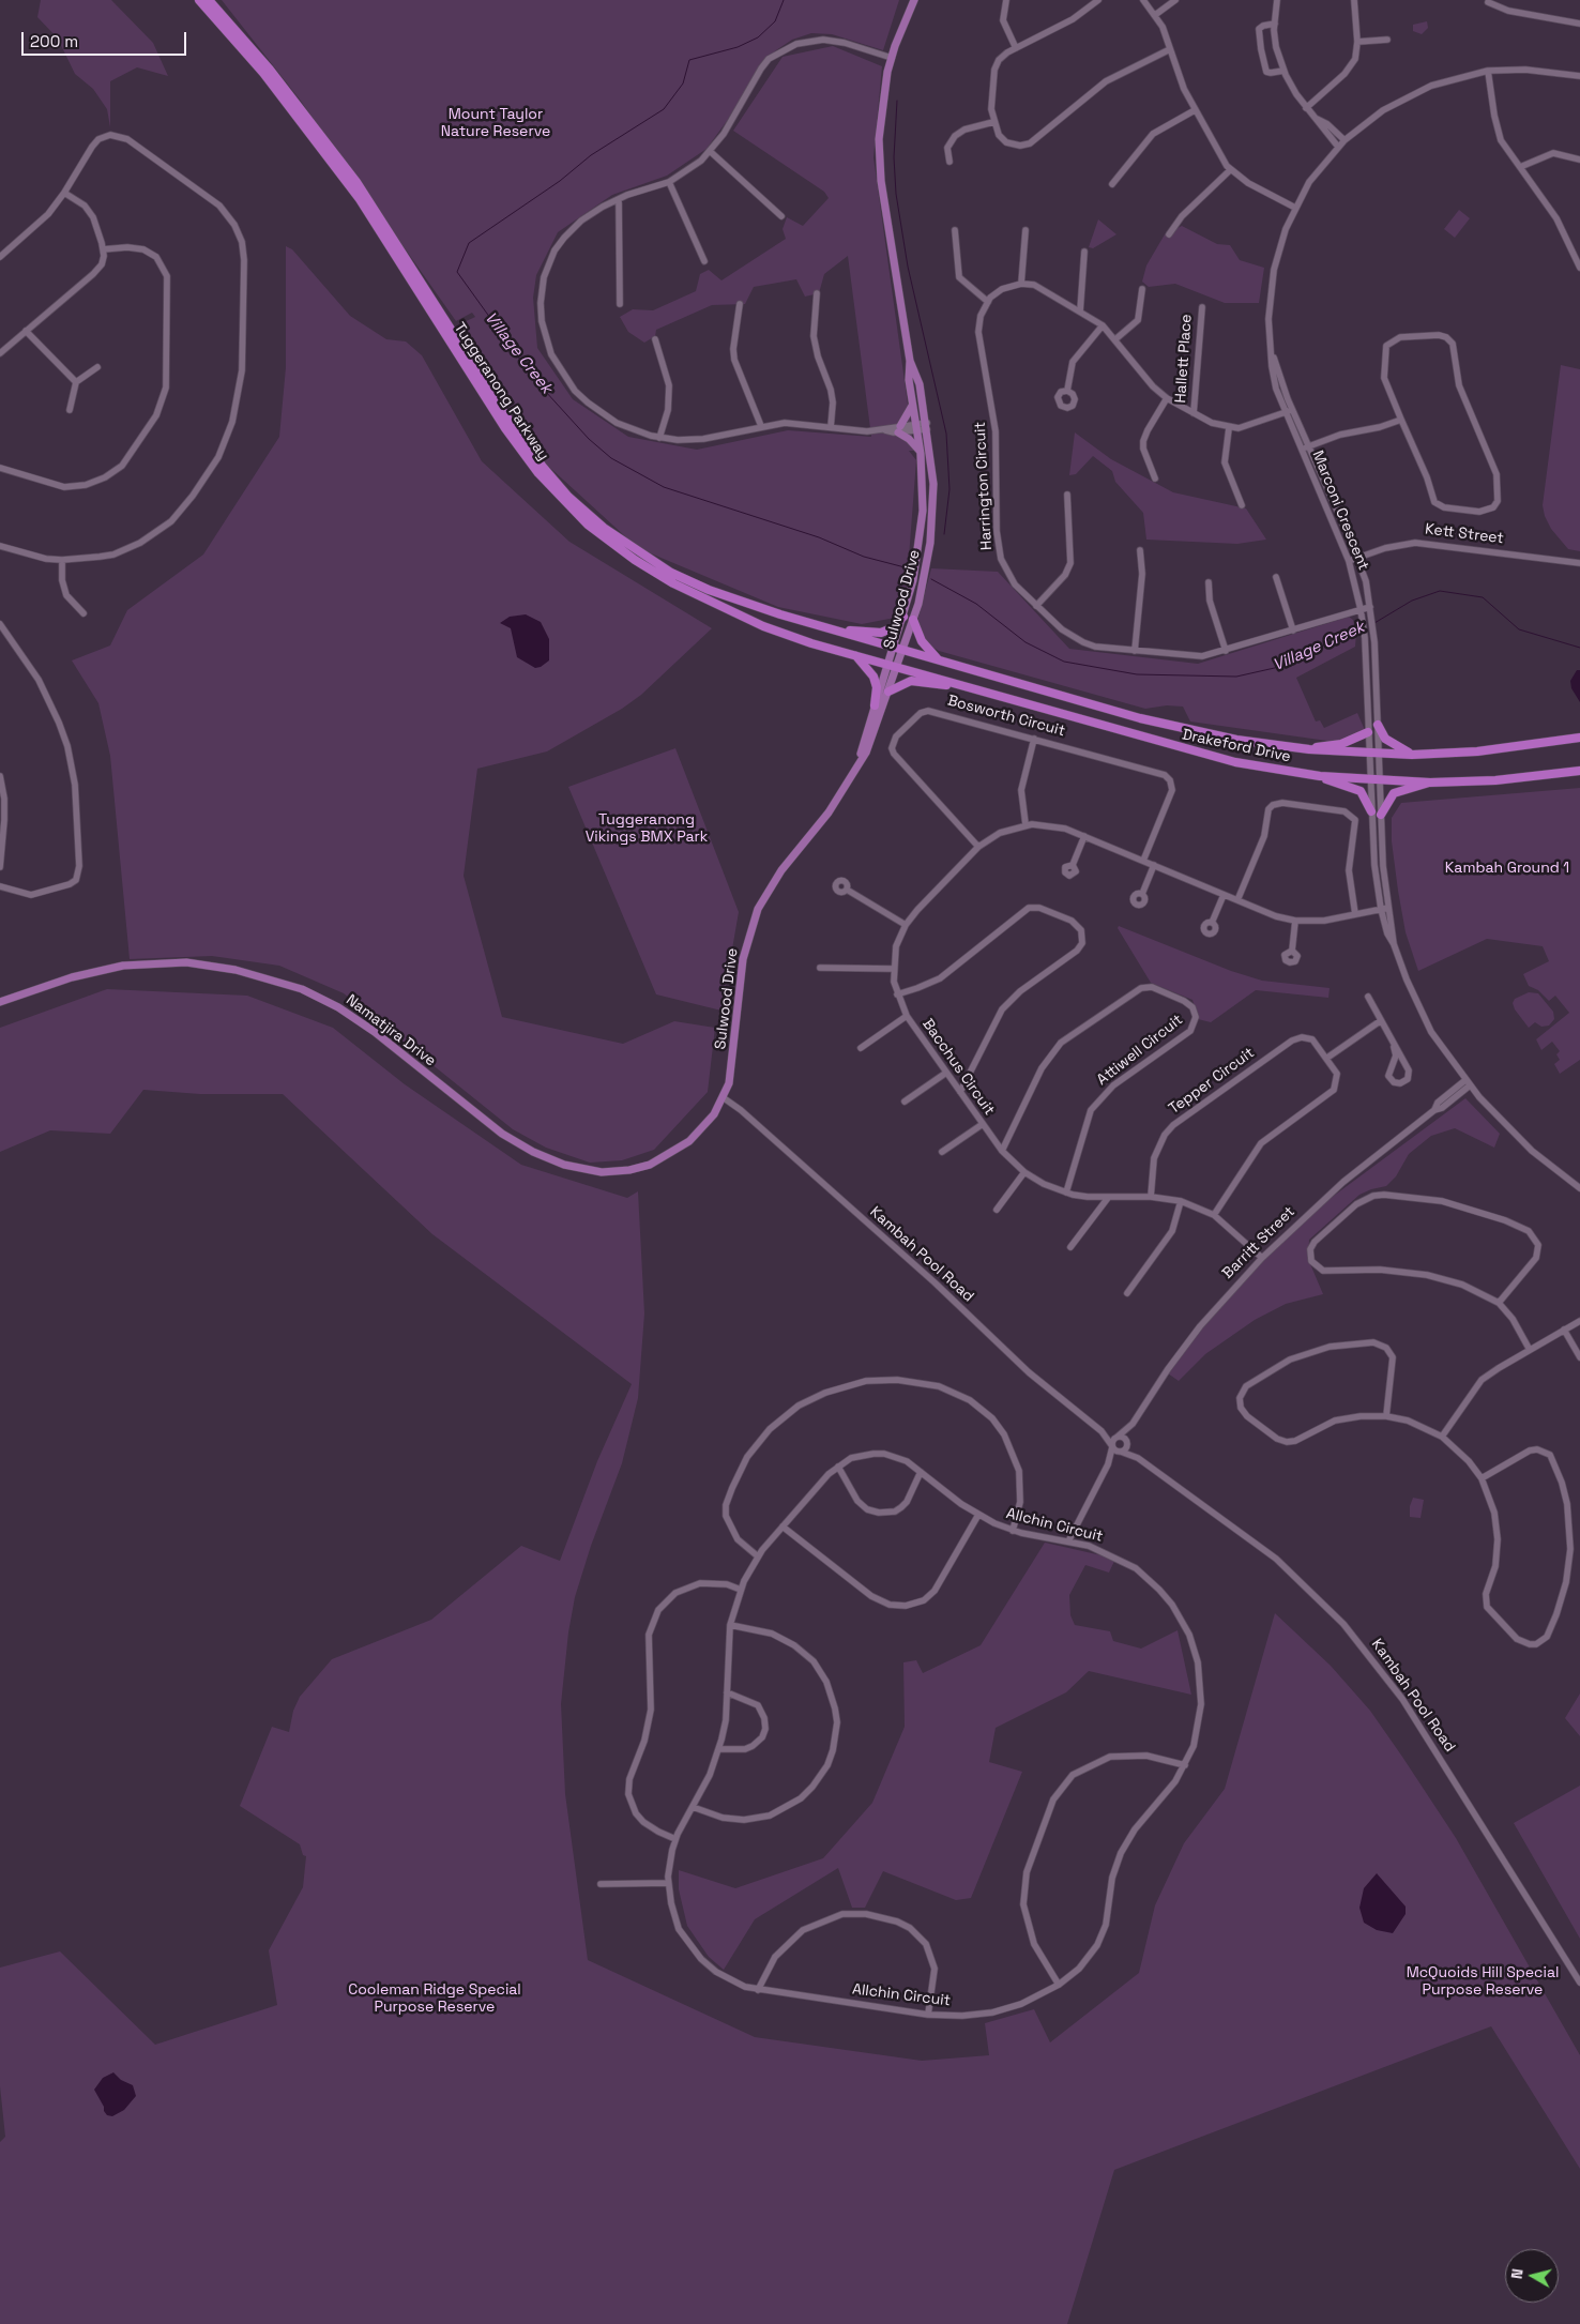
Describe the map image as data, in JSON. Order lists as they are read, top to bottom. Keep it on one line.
{"streets":{"highway":["Tuggeranong Parkway","Drakeford Drive"],"main road":["Sulwood Drive","Namatjira Drive"],"street":["Hallett Place","Harrington Circuit","Marconi Crescent","Kett Street","Bosworth Circuit","Attiwell Circuit","Bacchus Circuit","Tepper Circuit","Barritt Street","Kambah Pool Road","Allchin Circuit"]},"crossings":[["Tuggeranong Parkway","Sulwood Drive"],["Tuggeranong Parkway","Drakeford Drive"],["Harrington Circuit","Marconi Crescent"],["Marconi Crescent","Kett Street"],["Marconi Crescent","Drakeford Drive"],["Marconi Crescent","Bacchus Circuit"],["Sulwood Drive","Drakeford Drive"],["Sulwood Drive","Namatjira Drive"],["Sulwood Drive","Kambah Pool Road"],["Bosworth Circuit","Bacchus Circuit"],["Namatjira Drive","Kambah Pool Road"],["Attiwell Circuit","Bacchus Circuit"],["Bacchus Circuit","Tepper Circuit"],["Bacchus Circuit","Barritt Street"],["Barritt Street","Kambah Pool Road"]],"water":["Village Creek"],"parks":["Mount Taylor Nature Reserve","Tuggeranong Vikings BMX Park","Kambah Ground 1","McQuoids Hill Special Purpose Reserve","Cooleman Ridge Special Purpose Reserve"],"scale_bar":"200 m","north":"left"}
